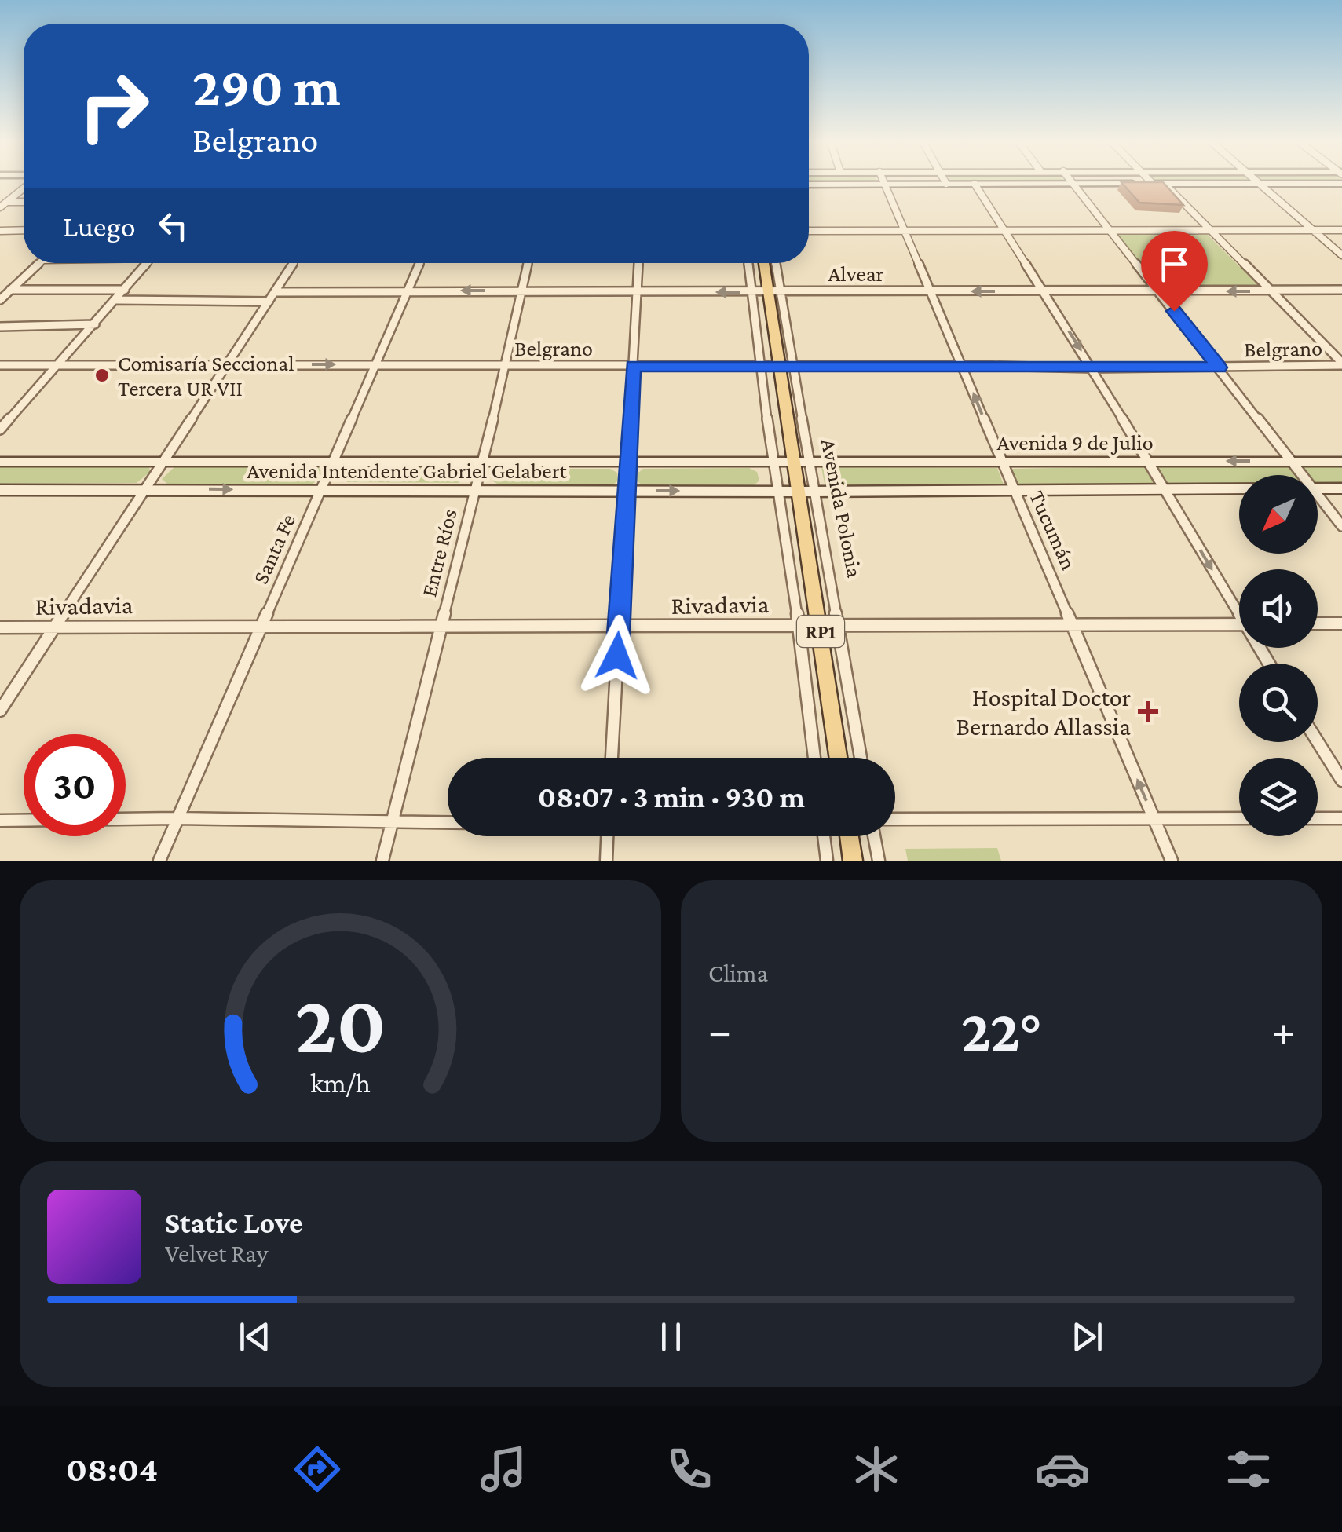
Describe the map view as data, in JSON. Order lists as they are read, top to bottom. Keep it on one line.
{"streets":{"main road":["Avenida 9 de Julio","Avenida Intendente Gabriel Gelabert","Avenida Polonia","RP1"],"street":["Alvear","Belgrano","Tucumán","Santa Fe","Entre Ríos","Rivadavia"]},"crossings":[["Alvear","Avenida Polonia"],["Alvear","Tucumán"],["Alvear","Santa Fe"],["Alvear","Entre Ríos"],["Belgrano","Avenida Polonia"],["Belgrano","Tucumán"],["Belgrano","Santa Fe"],["Belgrano","Entre Ríos"],["Avenida 9 de Julio","Avenida Intendente Gabriel Gelabert"],["Avenida 9 de Julio","Avenida Polonia"],["Avenida 9 de Julio","Tucumán"],["Avenida Intendente Gabriel Gelabert","Avenida Polonia"],["Avenida Intendente Gabriel Gelabert","Santa Fe"],["Avenida Intendente Gabriel Gelabert","Entre Ríos"],["Avenida Polonia","Rivadavia"],["Tucumán","Rivadavia"],["Santa Fe","Rivadavia"],["Entre Ríos","Rivadavia"]],"one_way":["Tucumán"],"places":{"other":["Comisaría Seccional Tercera UR VII"],"health":["Hospital Doctor Bernardo Allassia"]},"north":"bottom left","page":{"turn":["290 m","Belgrano"],"then":"Luego","limit":"30","trip":"08:07 · 3 min · 930 m","tile":"Clima","heat":["−","22°","+"],"song":["Static Love","Velvet Ray"],"tabs":"08:04","gauge":["20","km/h"]}}
